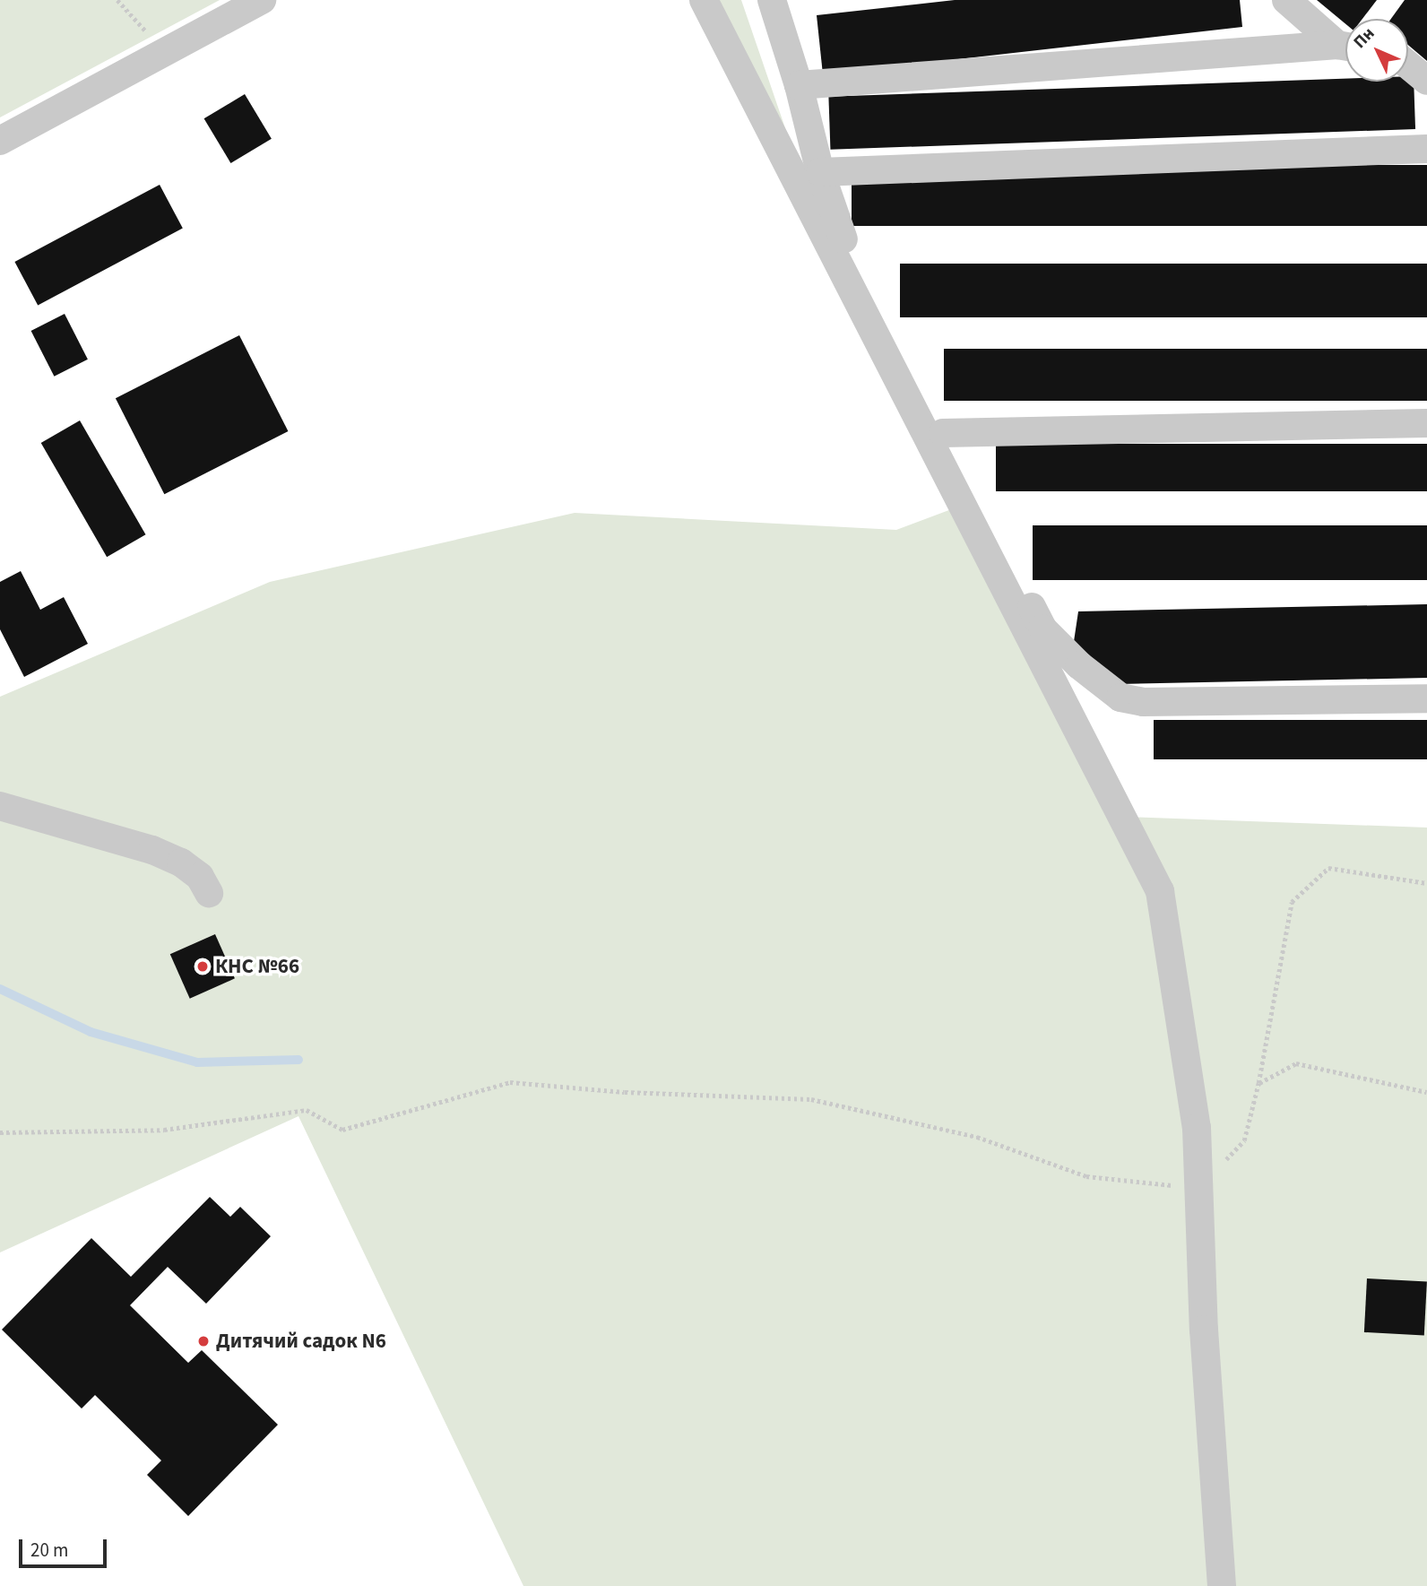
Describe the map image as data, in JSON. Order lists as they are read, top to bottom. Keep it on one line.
{"places":["КНС №66","Дитячий садок N6"],"scale_bar":"20 m","north":"top left"}
